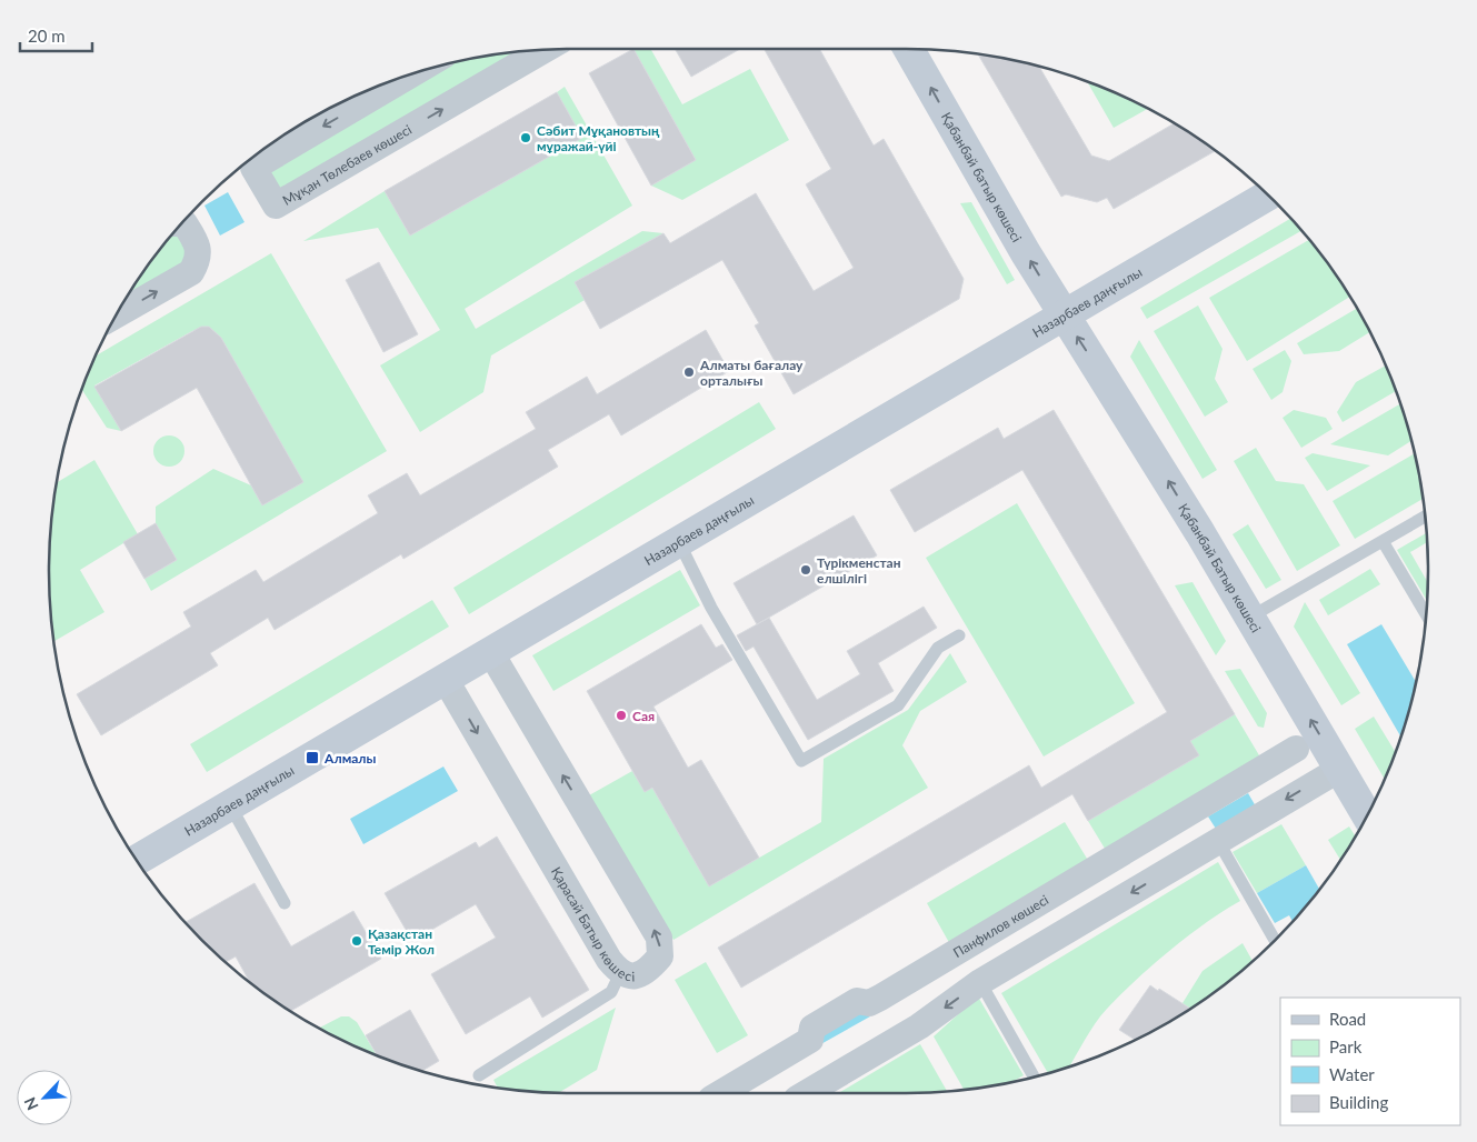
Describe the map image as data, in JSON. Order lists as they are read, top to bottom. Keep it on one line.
{"streets":{"main road":["Қабанбай батыр көшесі","Назарбаев даңғылы","Қабанбай Батыр көшесі"],"street":["Мұқан Төлебаев көшесі","Қарасай Батыр көшесі","Панфилов көшесі"]},"crossings":[["Қабанбай батыр көшесі","Назарбаев даңғылы"],["Қабанбай батыр көшесі","Қабанбай Батыр көшесі"],["Назарбаев даңғылы","Қабанбай Батыр көшесі"],["Назарбаев даңғылы","Қарасай Батыр көшесі"]],"one_way":["Қабанбай батыр көшесі","Қабанбай Батыр көшесі"],"places":{"other":["Сәбит Мұқановтың мұражай-үйі","Алматы бағалау орталығы","Түрікменстан елшілігі","Сая","Қазақстан Темір Жол"],"transit":["Алмалы"]},"legend":["Road","Park","Water","Building"],"scale_bar":"20 m","north":"bottom left"}
